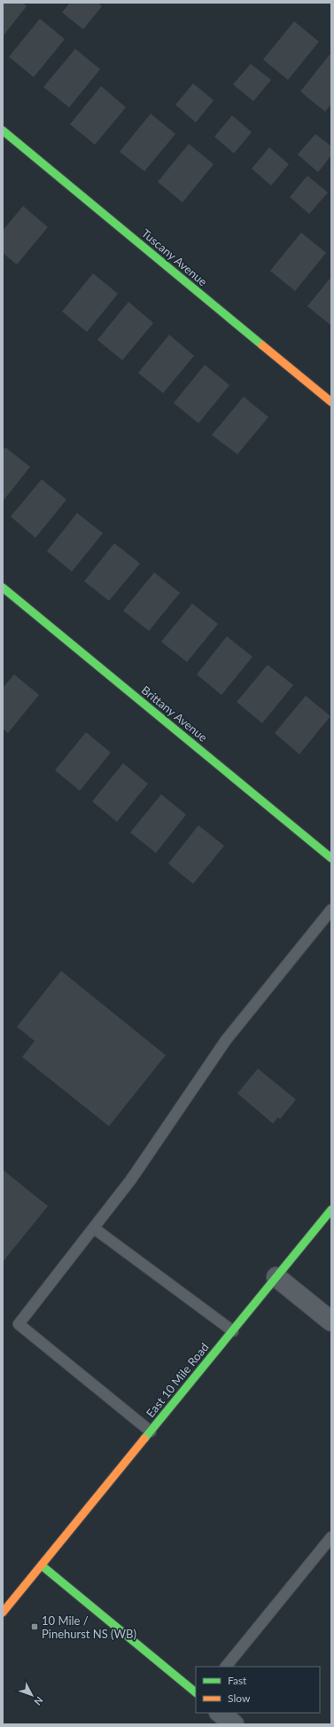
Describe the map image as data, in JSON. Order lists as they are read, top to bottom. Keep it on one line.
{"streets":{"street":["Tuscany Avenue","Brittany Avenue","East 10 Mile Road"]},"places":{"transit":["10 Mile / Pinehurst NS (WB)"]},"legend":["Fast","Slow"],"north":"bottom right"}
